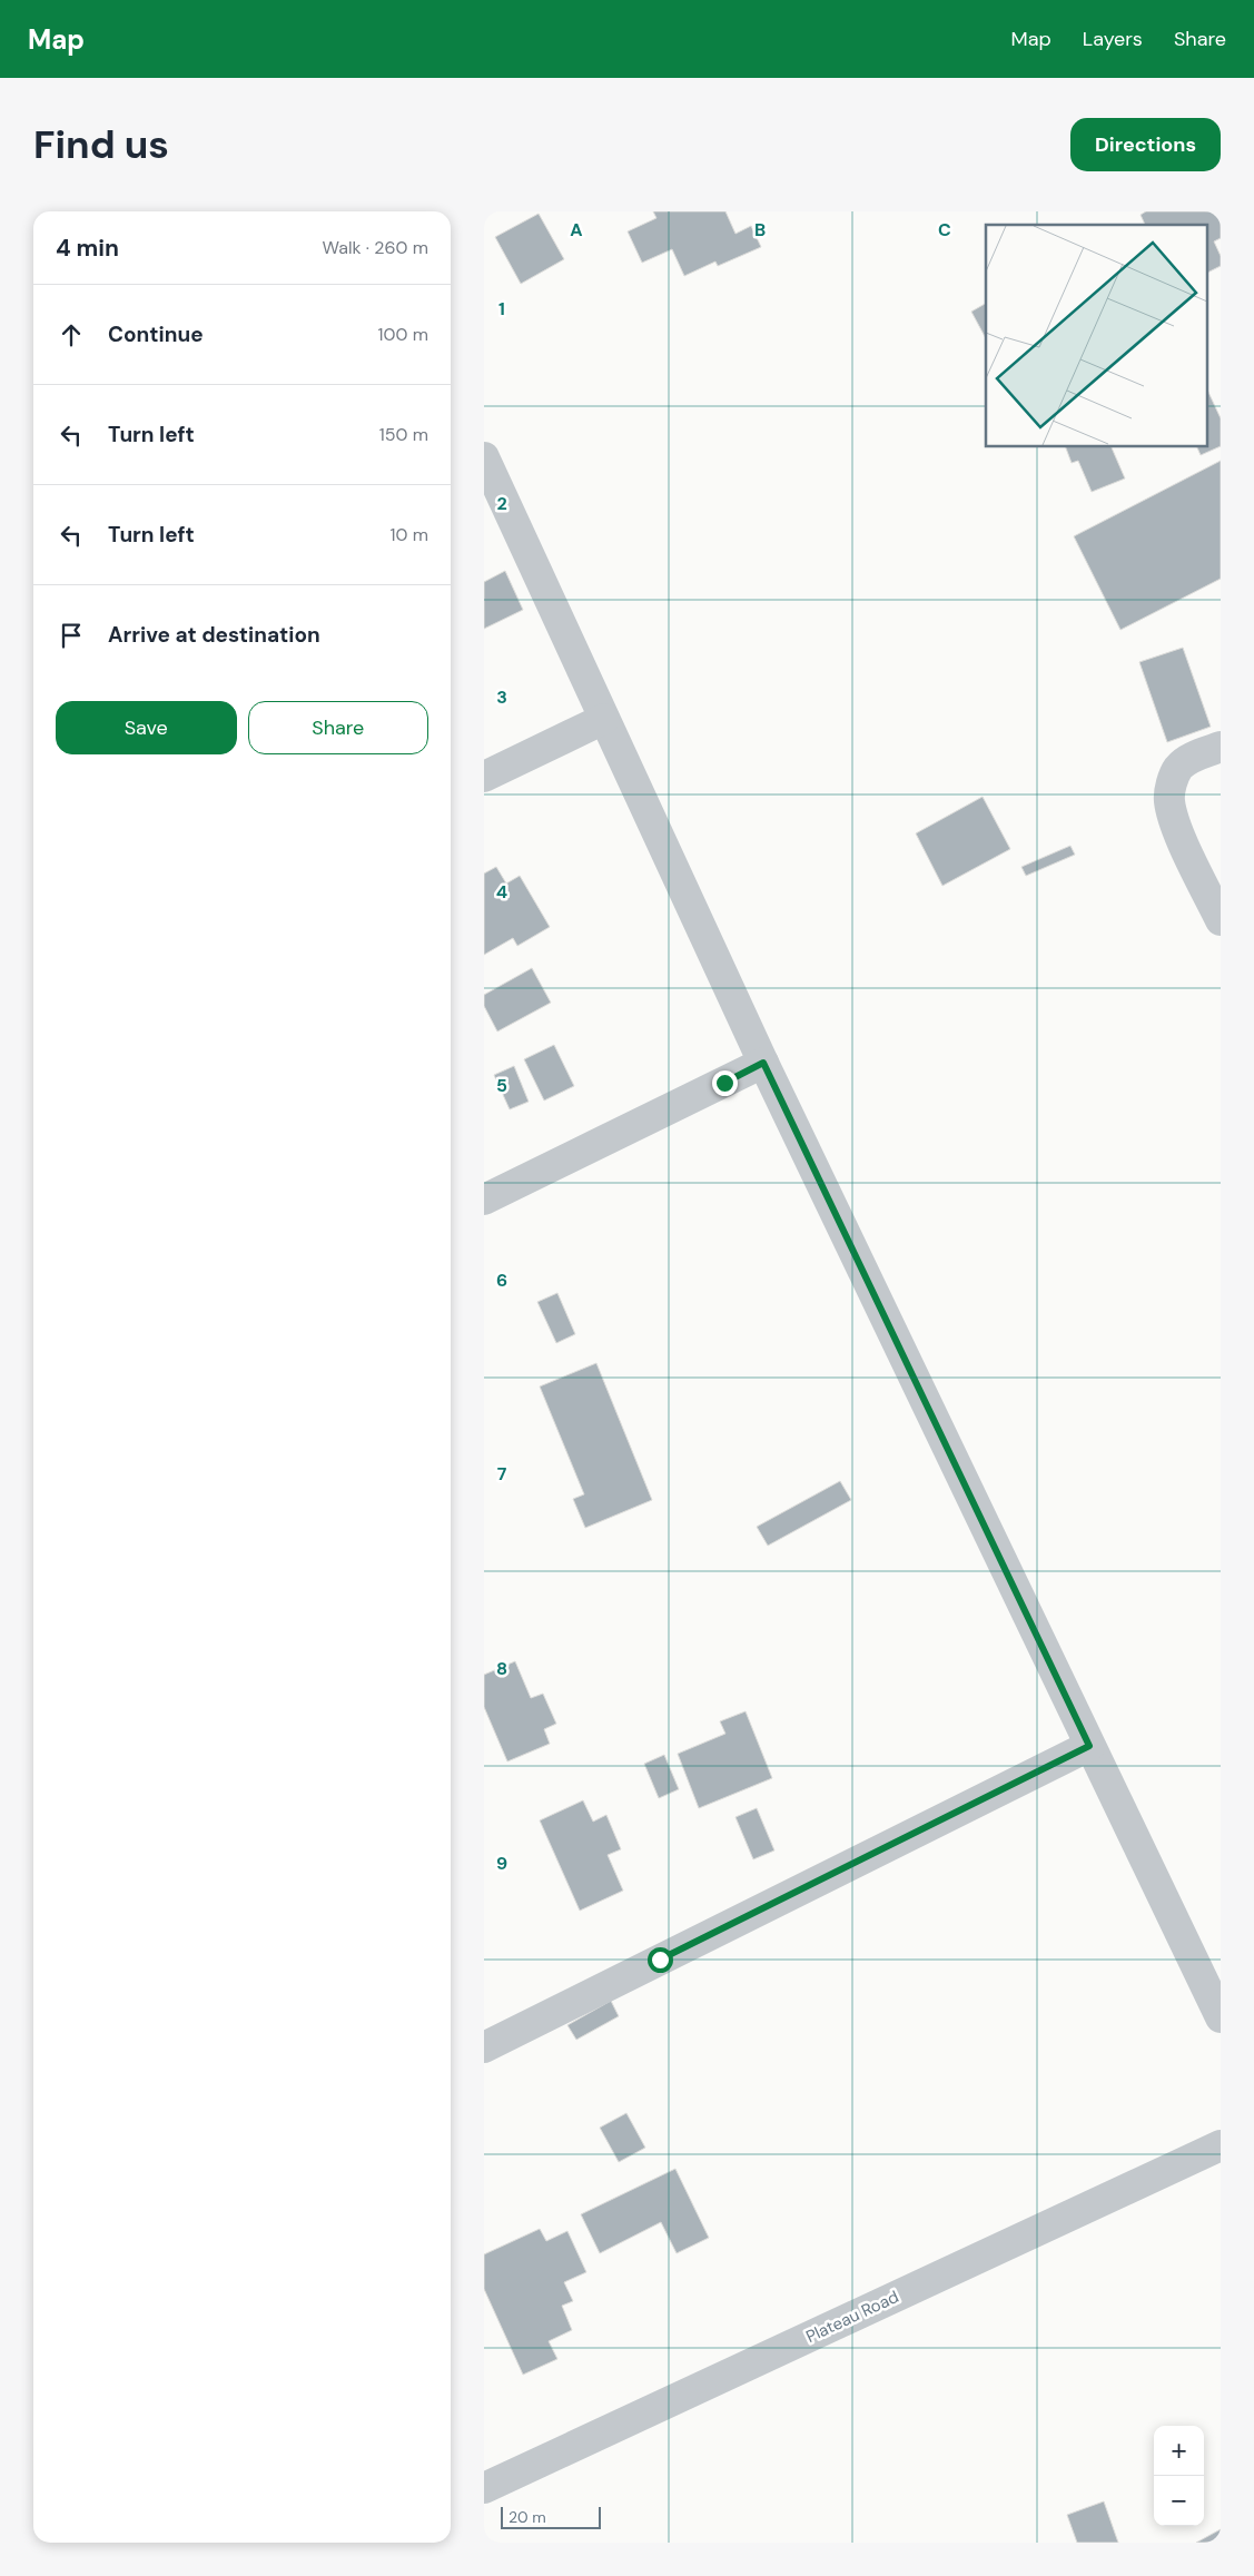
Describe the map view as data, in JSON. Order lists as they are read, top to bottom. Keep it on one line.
{"streets":{"street":["Plateau Road"]},"scale_bar":"20 m","page":{"header":"Map","nav":["Map","Layers","Share"],"buttons":["Directions",["Save","Share"]],"title":"Find us","heading":["4 min","Walk · 260 m"],"list":[["Continue","100 m"],["Turn left","150 m"],["Turn left","10 m"],"Arrive at destination"],"map_buttons":["+","−"],"scale":"20 m"},"grid":{"columns":["A","B","C"],"rows":["1","2","3","4","5","6","7","8","9"]}}
